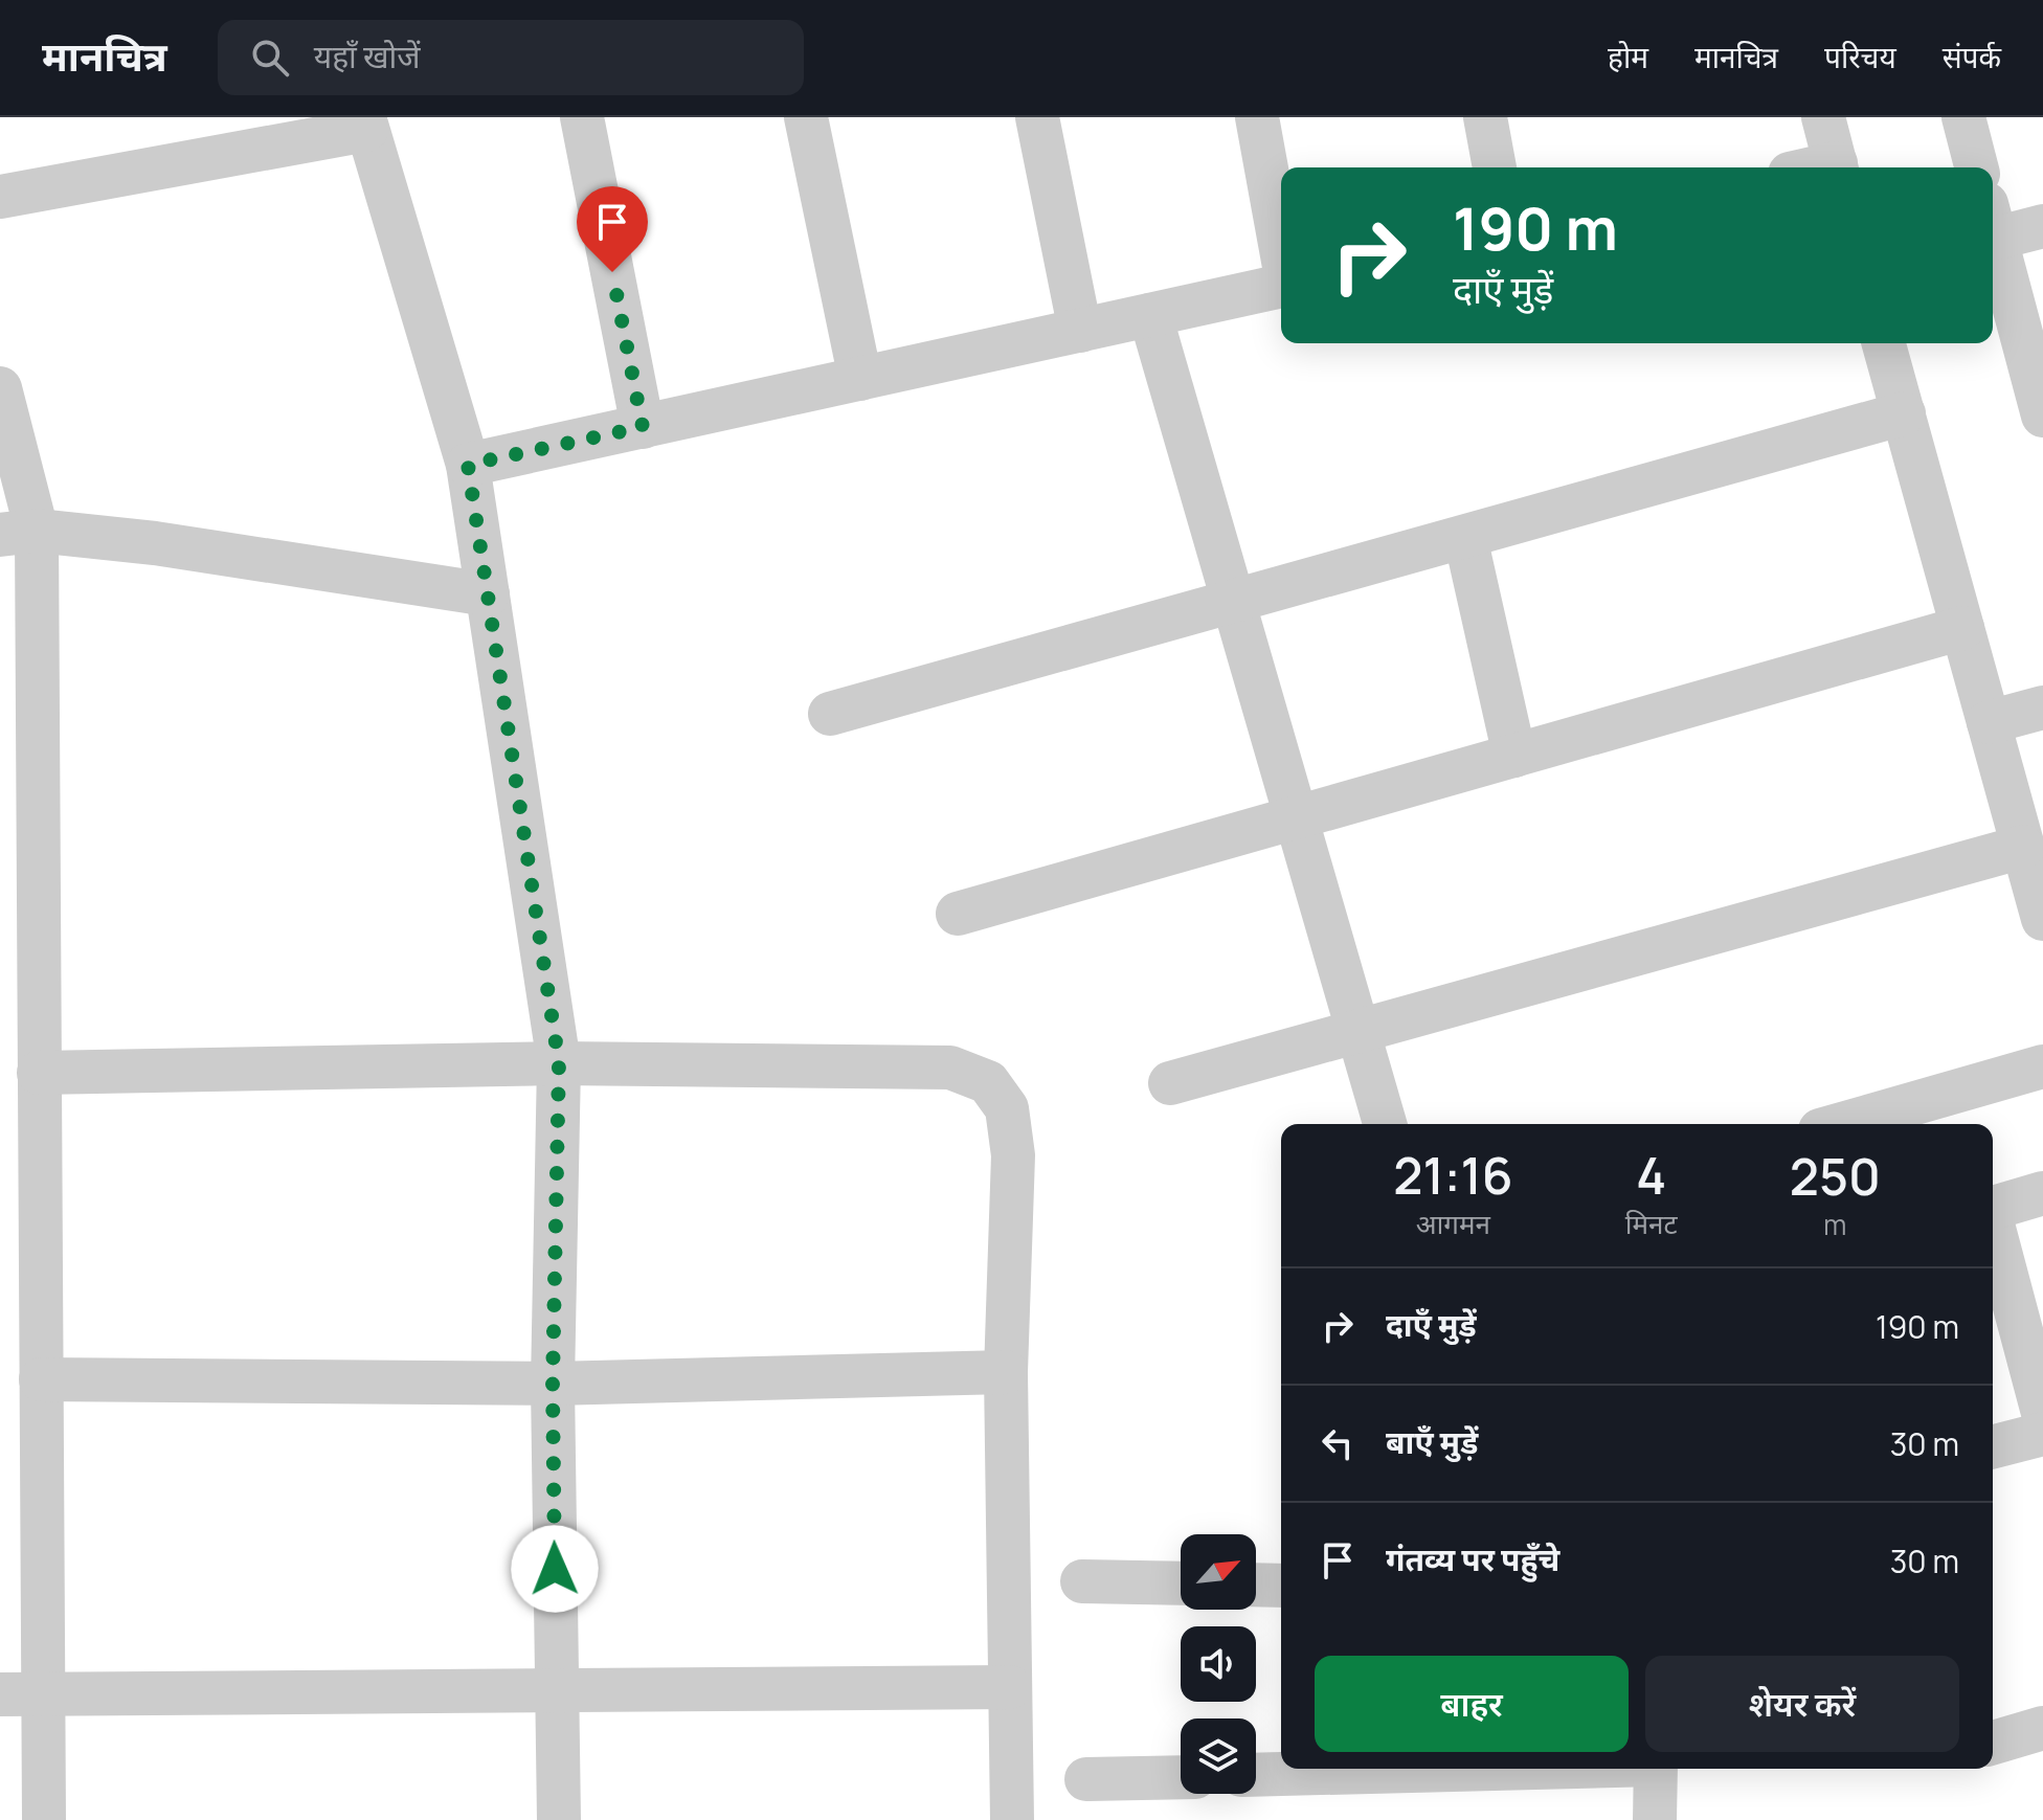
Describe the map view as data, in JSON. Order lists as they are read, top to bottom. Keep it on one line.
{"north":"top right","page":{"header":"मानचित्र","search":"यहाँ खोजें","nav":["होम","मानचित्र","परिचय","संपर्क"],"turn":["190 m","दाएँ मुड़ें"],"eta":["21:16","आगमन","4","मिनट","250","m"],"list":[{"name":"दाएँ मुड़ें","value":"190 m"},{"name":"बाएँ मुड़ें","value":"30 m"},{"name":"गंतव्य पर पहुँचे","value":"30 m"}],"buttons":["बाहर","शेयर करें"]}}
